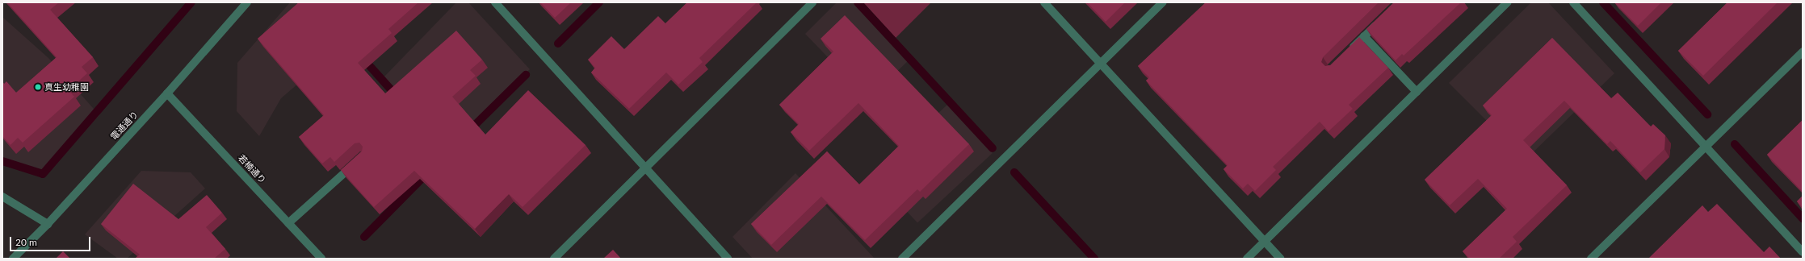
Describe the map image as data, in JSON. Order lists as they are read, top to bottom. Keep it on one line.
{"streets":{"street":["電通通り","若楠通り"]},"crossings":[["電通通り","若楠通り"]],"places":["真生幼稚園"],"scale_bar":"20 m"}
